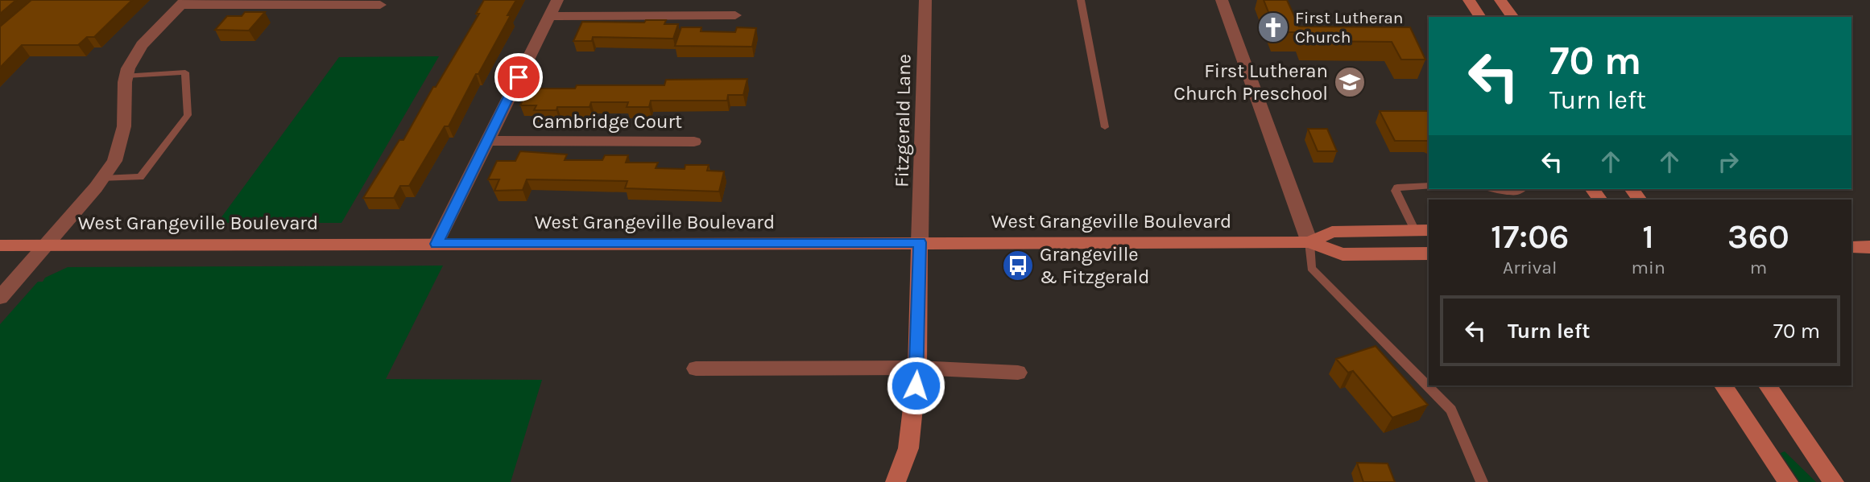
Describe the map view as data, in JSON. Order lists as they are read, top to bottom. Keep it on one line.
{"streets":{"main road":["West Grangeville Boulevard"],"street":["Fitzgerald Lane","Cambridge Court"]},"crossings":[["Fitzgerald Lane","West Grangeville Boulevard"]],"places":{"church":["First Lutheran Church"],"school or university":["First Lutheran Church Preschool"],"bus stop":["Grangeville & Fitzgerald"]},"page":{"turn":["70 m","Turn left"],"eta":["17:06","Arrival","1","min","360","m"],"list":[{"name":"Turn left","value":"70 m"}]}}
